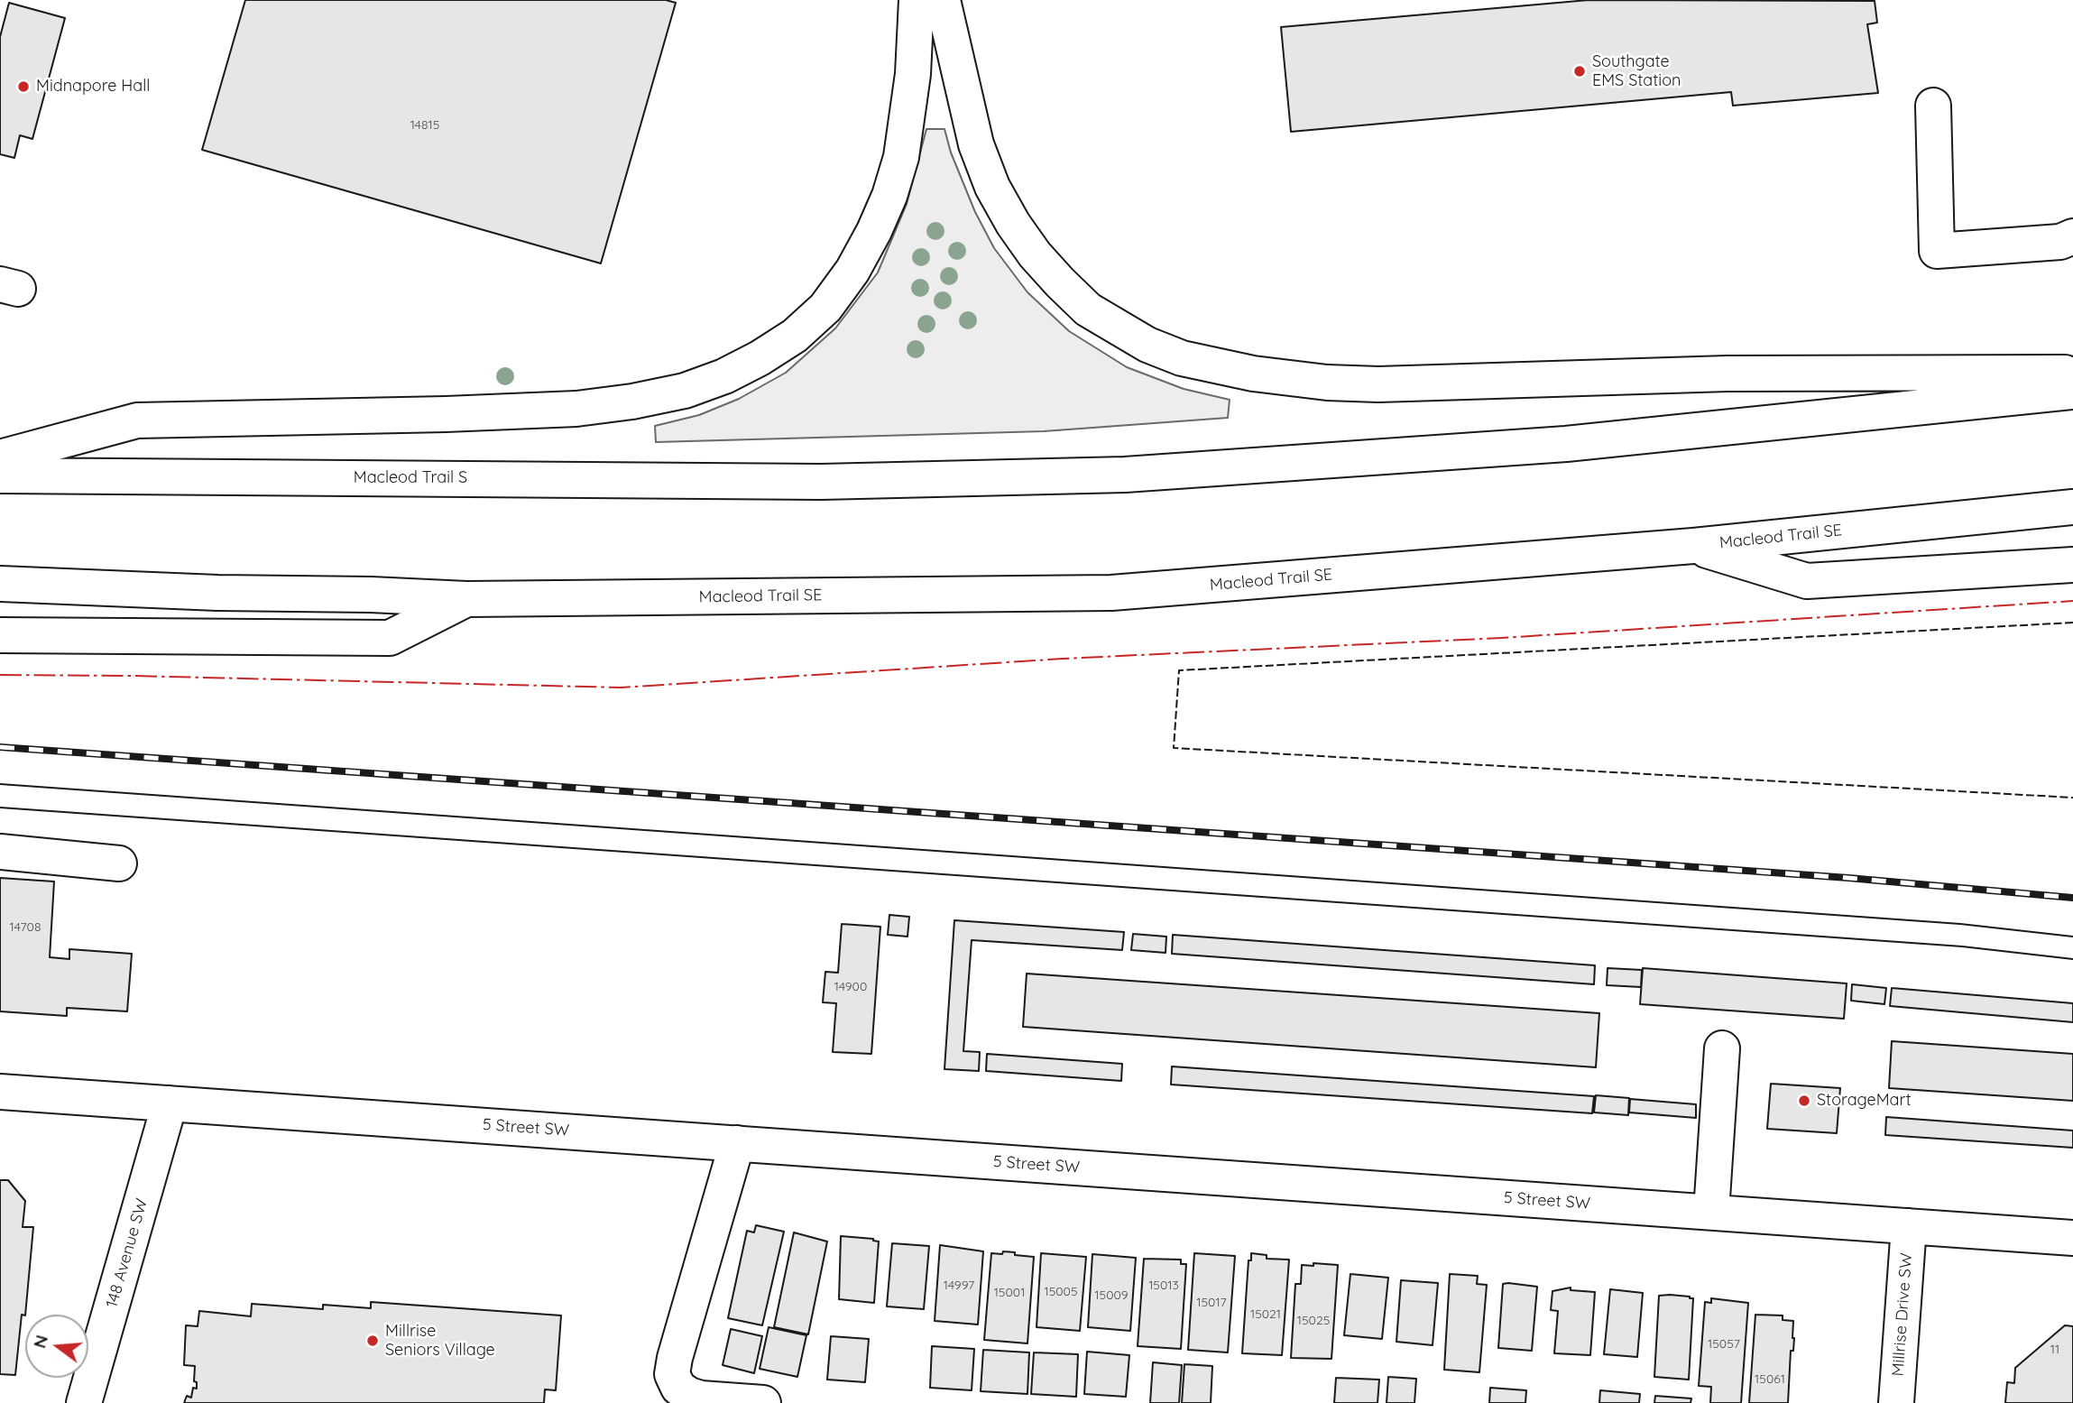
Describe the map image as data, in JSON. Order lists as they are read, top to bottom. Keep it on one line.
{"streets":{"main road":["Macleod Trail S","Macleod Trail SE","5 Street SW","148 Avenue SW","Millrise Drive SW"]},"crossings":[["5 Street SW","148 Avenue SW"],["5 Street SW","Millrise Drive SW"]],"places":["Southgate EMS Station","Midnapore Hall","StorageMart","Millrise Seniors Village"],"house_numbers":["14815","14708","14900","14997","15013","15005","15001","15009","15017","15021","15025","15057","11","15061"],"north":"left"}
